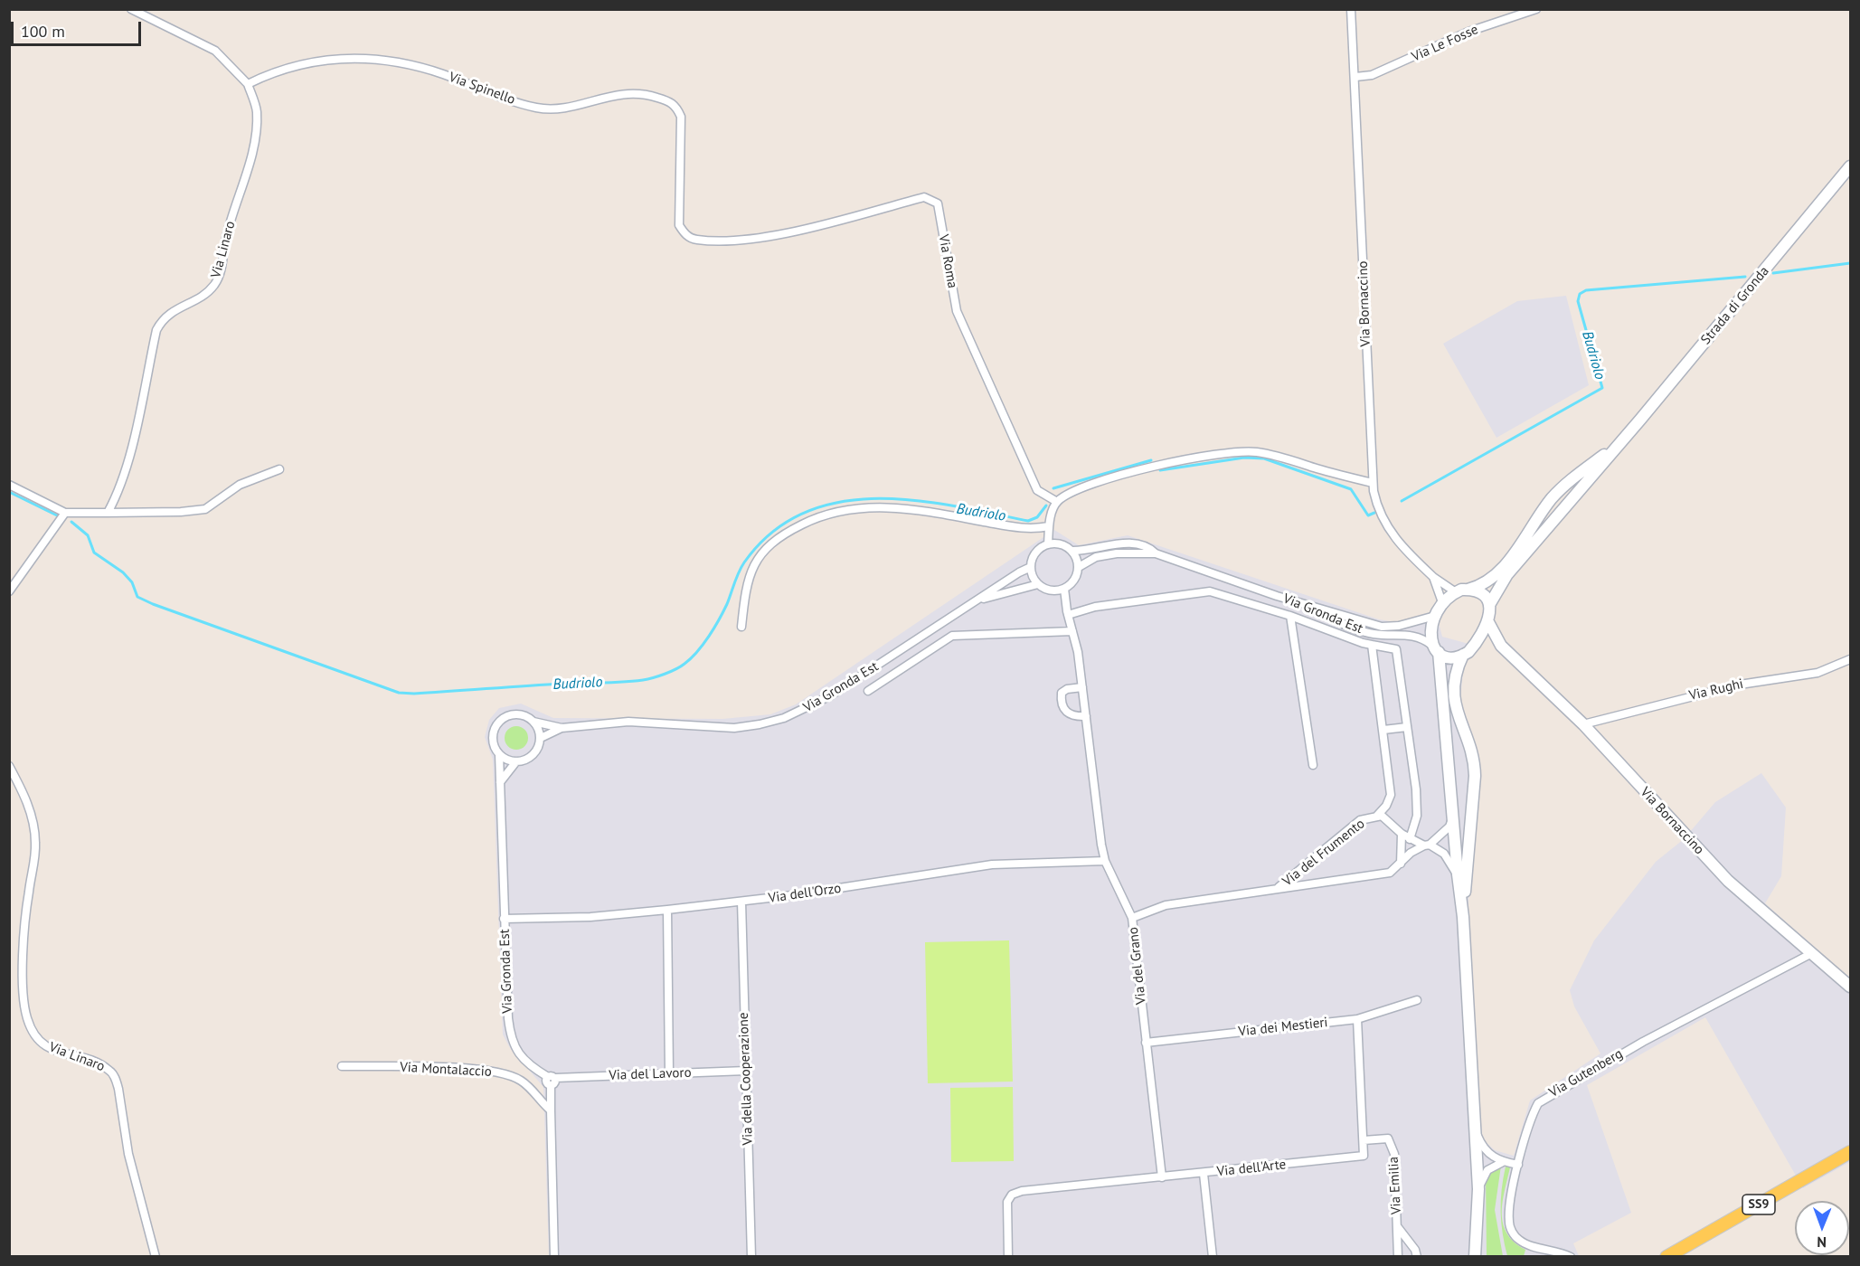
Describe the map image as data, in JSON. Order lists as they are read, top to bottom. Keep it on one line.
{"streets":{"main road":["Via Bornaccino","Strada di Gronda","SS9"],"street":["Via Le Fosse","Via Spinello","Via Linaro","Via Roma","Via Gronda Est","Via Rughi","Via del Frumento","Via dell'Orzo","Via del Grano","Via dei Mestieri","Via Montalaccio","Via Gutenberg","Via del Lavoro","Via della Cooperazione","Via dell'Arte","Via Emilia"]},"crossings":[["Via Le Fosse","Via Bornaccino"],["Via Spinello","Via Linaro"],["Via Spinello","Via Roma"],["Via Bornaccino","Strada di Gronda"],["Via Bornaccino","Via Gronda Est"],["Via Bornaccino","Via Rughi"],["Via Bornaccino","Via Gutenberg"],["Strada di Gronda","Via Gronda Est"],["Via Gronda Est","Via dell'Orzo"],["Via Gronda Est","Via del Lavoro"],["Via del Frumento","Via del Grano"],["Via dell'Orzo","Via del Grano"],["Via dell'Orzo","Via della Cooperazione"],["Via del Grano","Via dei Mestieri"],["Via del Grano","Via dell'Arte"],["Via del Lavoro","Via della Cooperazione"],["Via dell'Arte","Via Emilia"]],"water":["Budriolo"],"scale_bar":"100 m","north":"bottom"}
